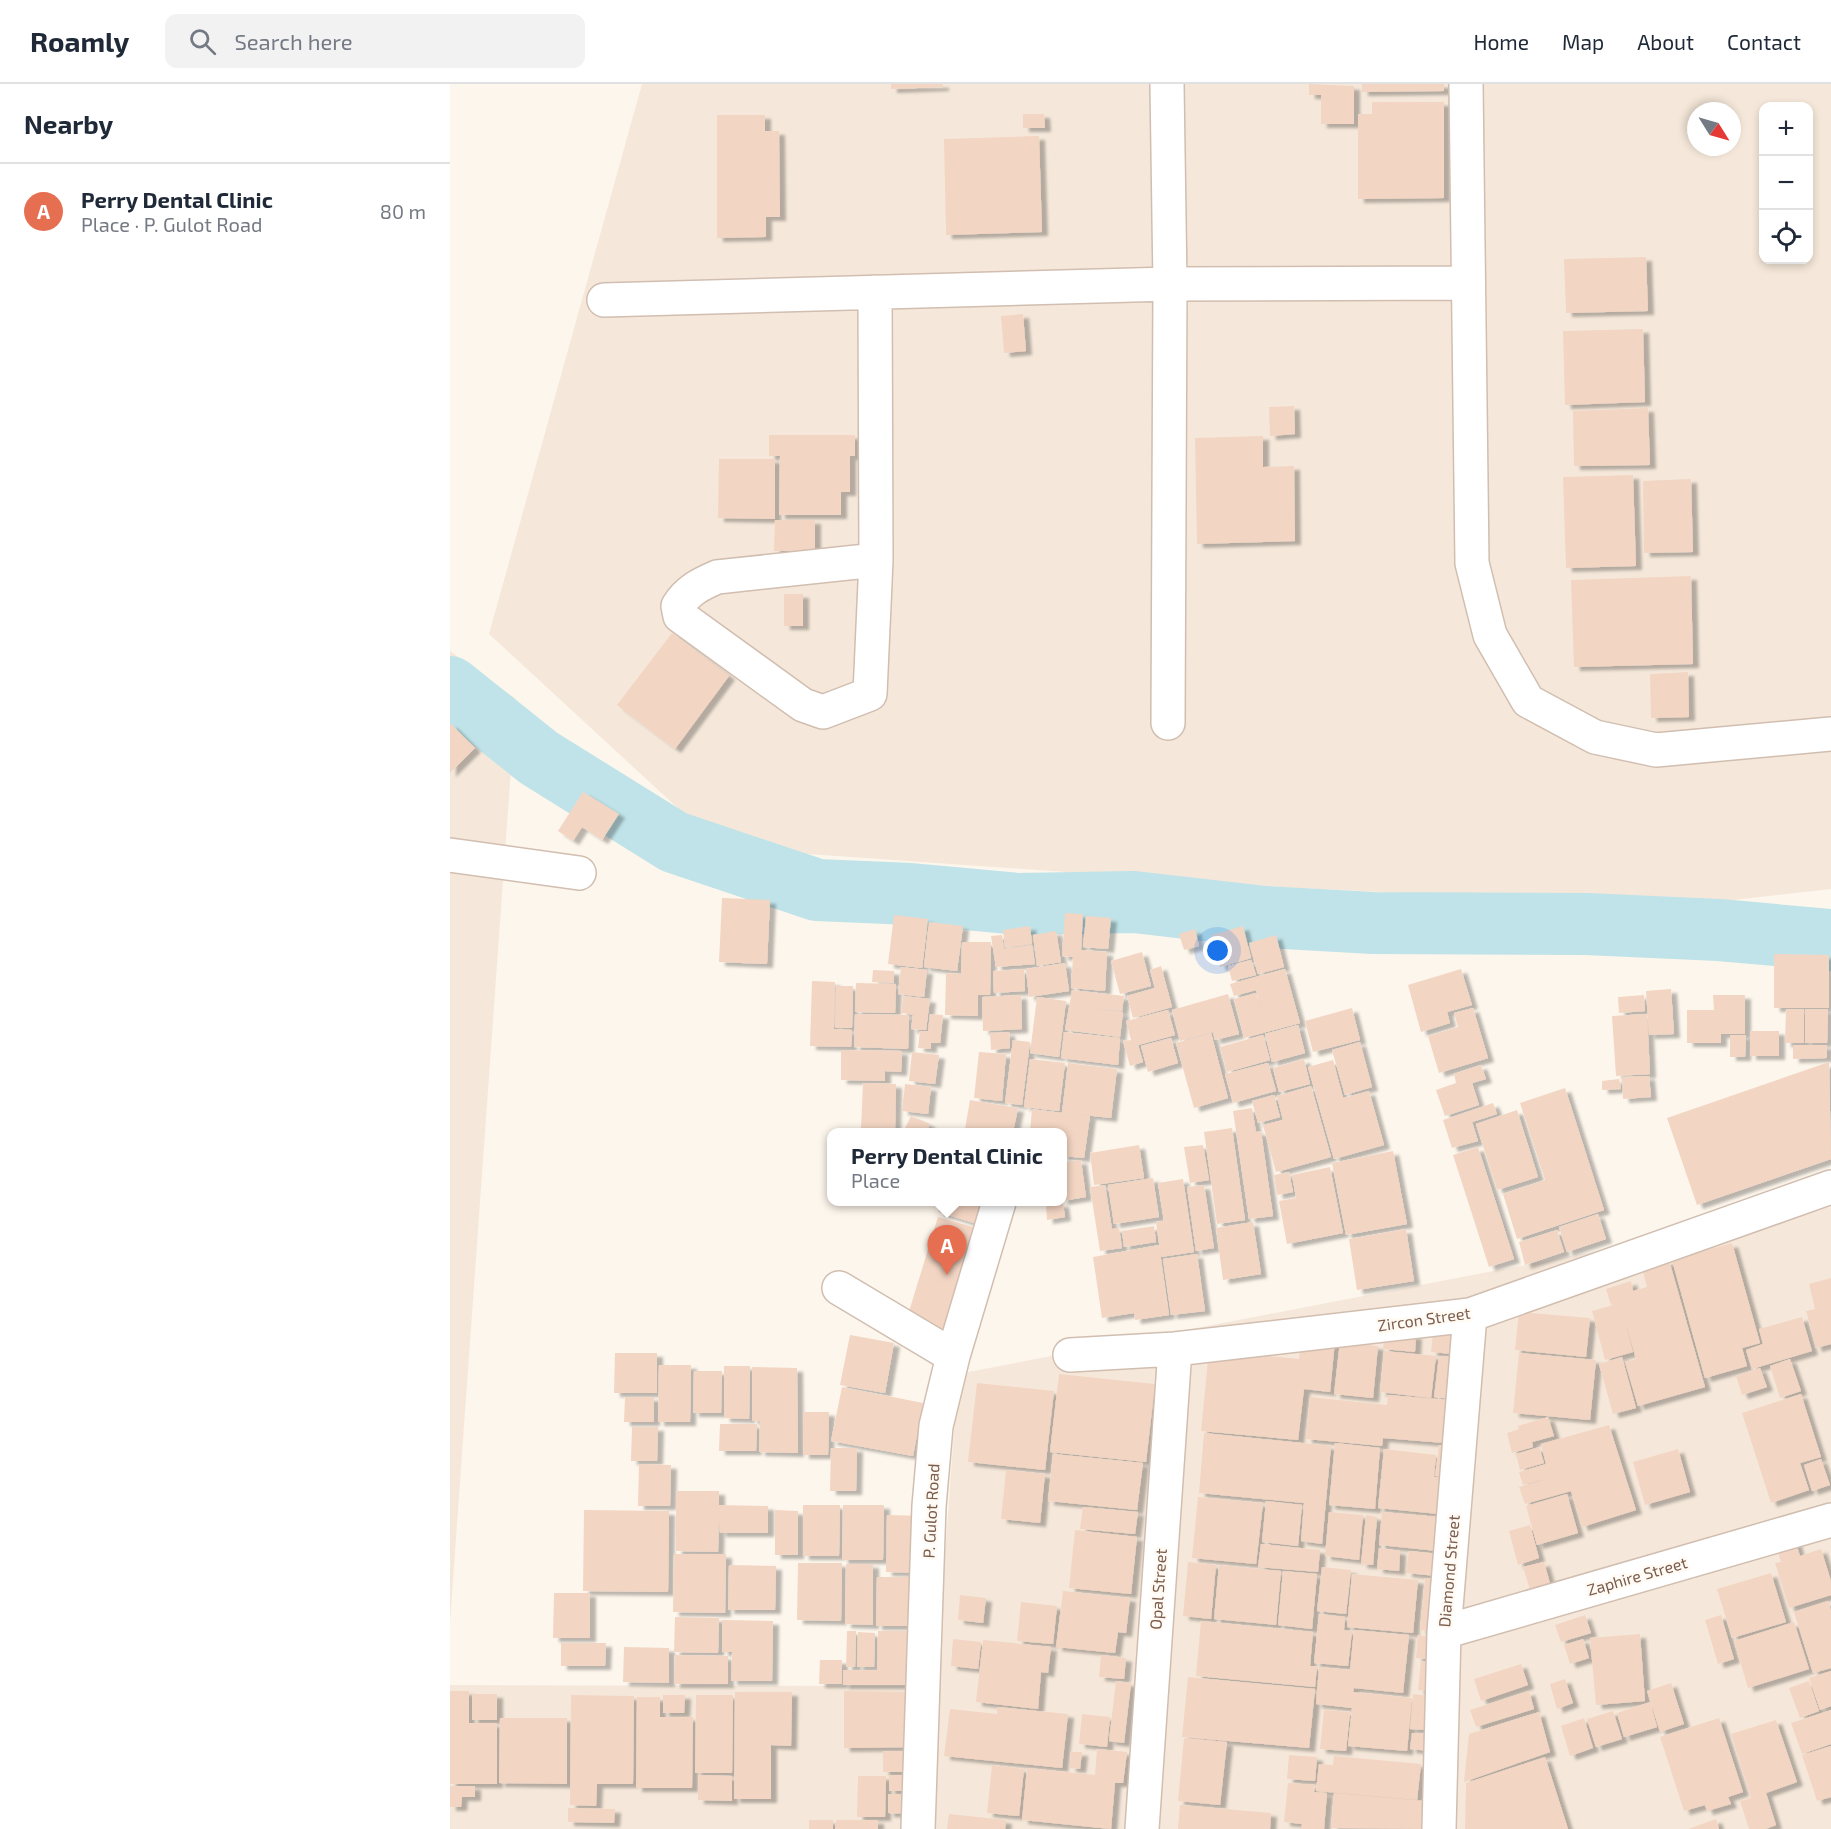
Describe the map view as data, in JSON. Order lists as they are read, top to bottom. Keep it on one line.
{"streets":{"street":["Zircon Street","P. Gulot Road","Diamond Street","Zaphire Street","Opal Street"]},"crossings":[["Zircon Street","Diamond Street"],["Zircon Street","Opal Street"],["Diamond Street","Zaphire Street"]],"north":"bottom right","page":{"header":"Roamly","search":"Search here","nav":["Home","Map","About","Contact"],"heading":"Nearby","map_buttons":["+","−"],"list":[{"mark":"A","name":"Perry Dental Clinic","note":"Place · P. Gulot Road","value":"80 m"}],"popup":["Perry Dental Clinic","Place"],"pins":"A"}}
